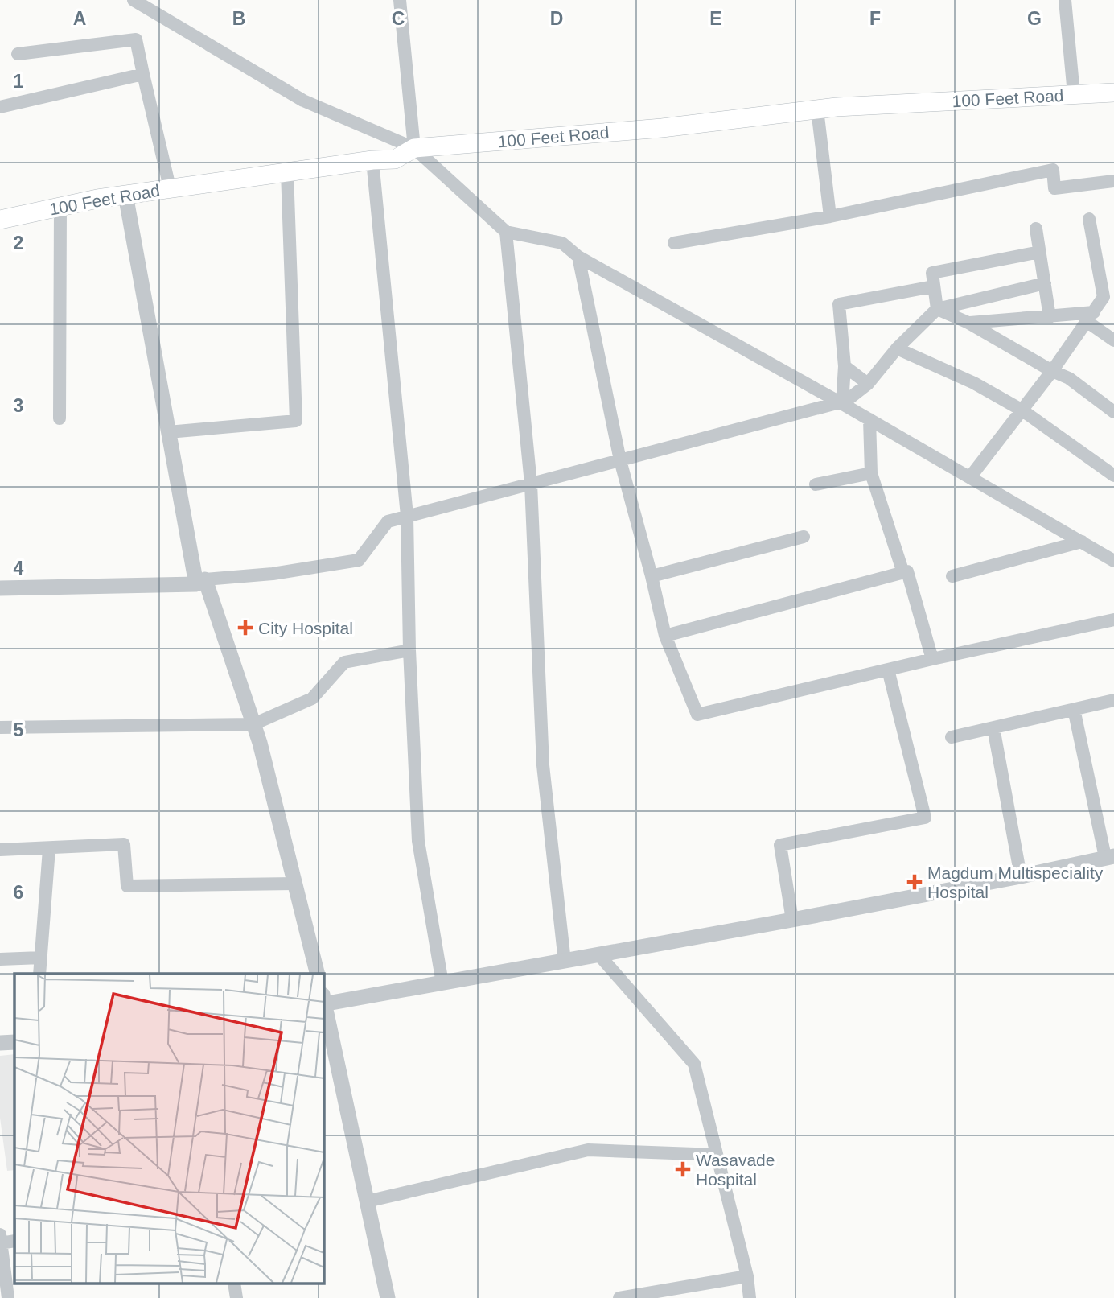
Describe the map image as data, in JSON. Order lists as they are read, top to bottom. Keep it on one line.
{"streets":{"main road":["100 Feet Road"]},"places":{"health":["City Hospital","Magdum Multispeciality Hospital","Wasavade Hospital"]},"grid":{"columns":["A","B","C","D","E","F","G"],"rows":["1","2","3","4","5","6"]}}
